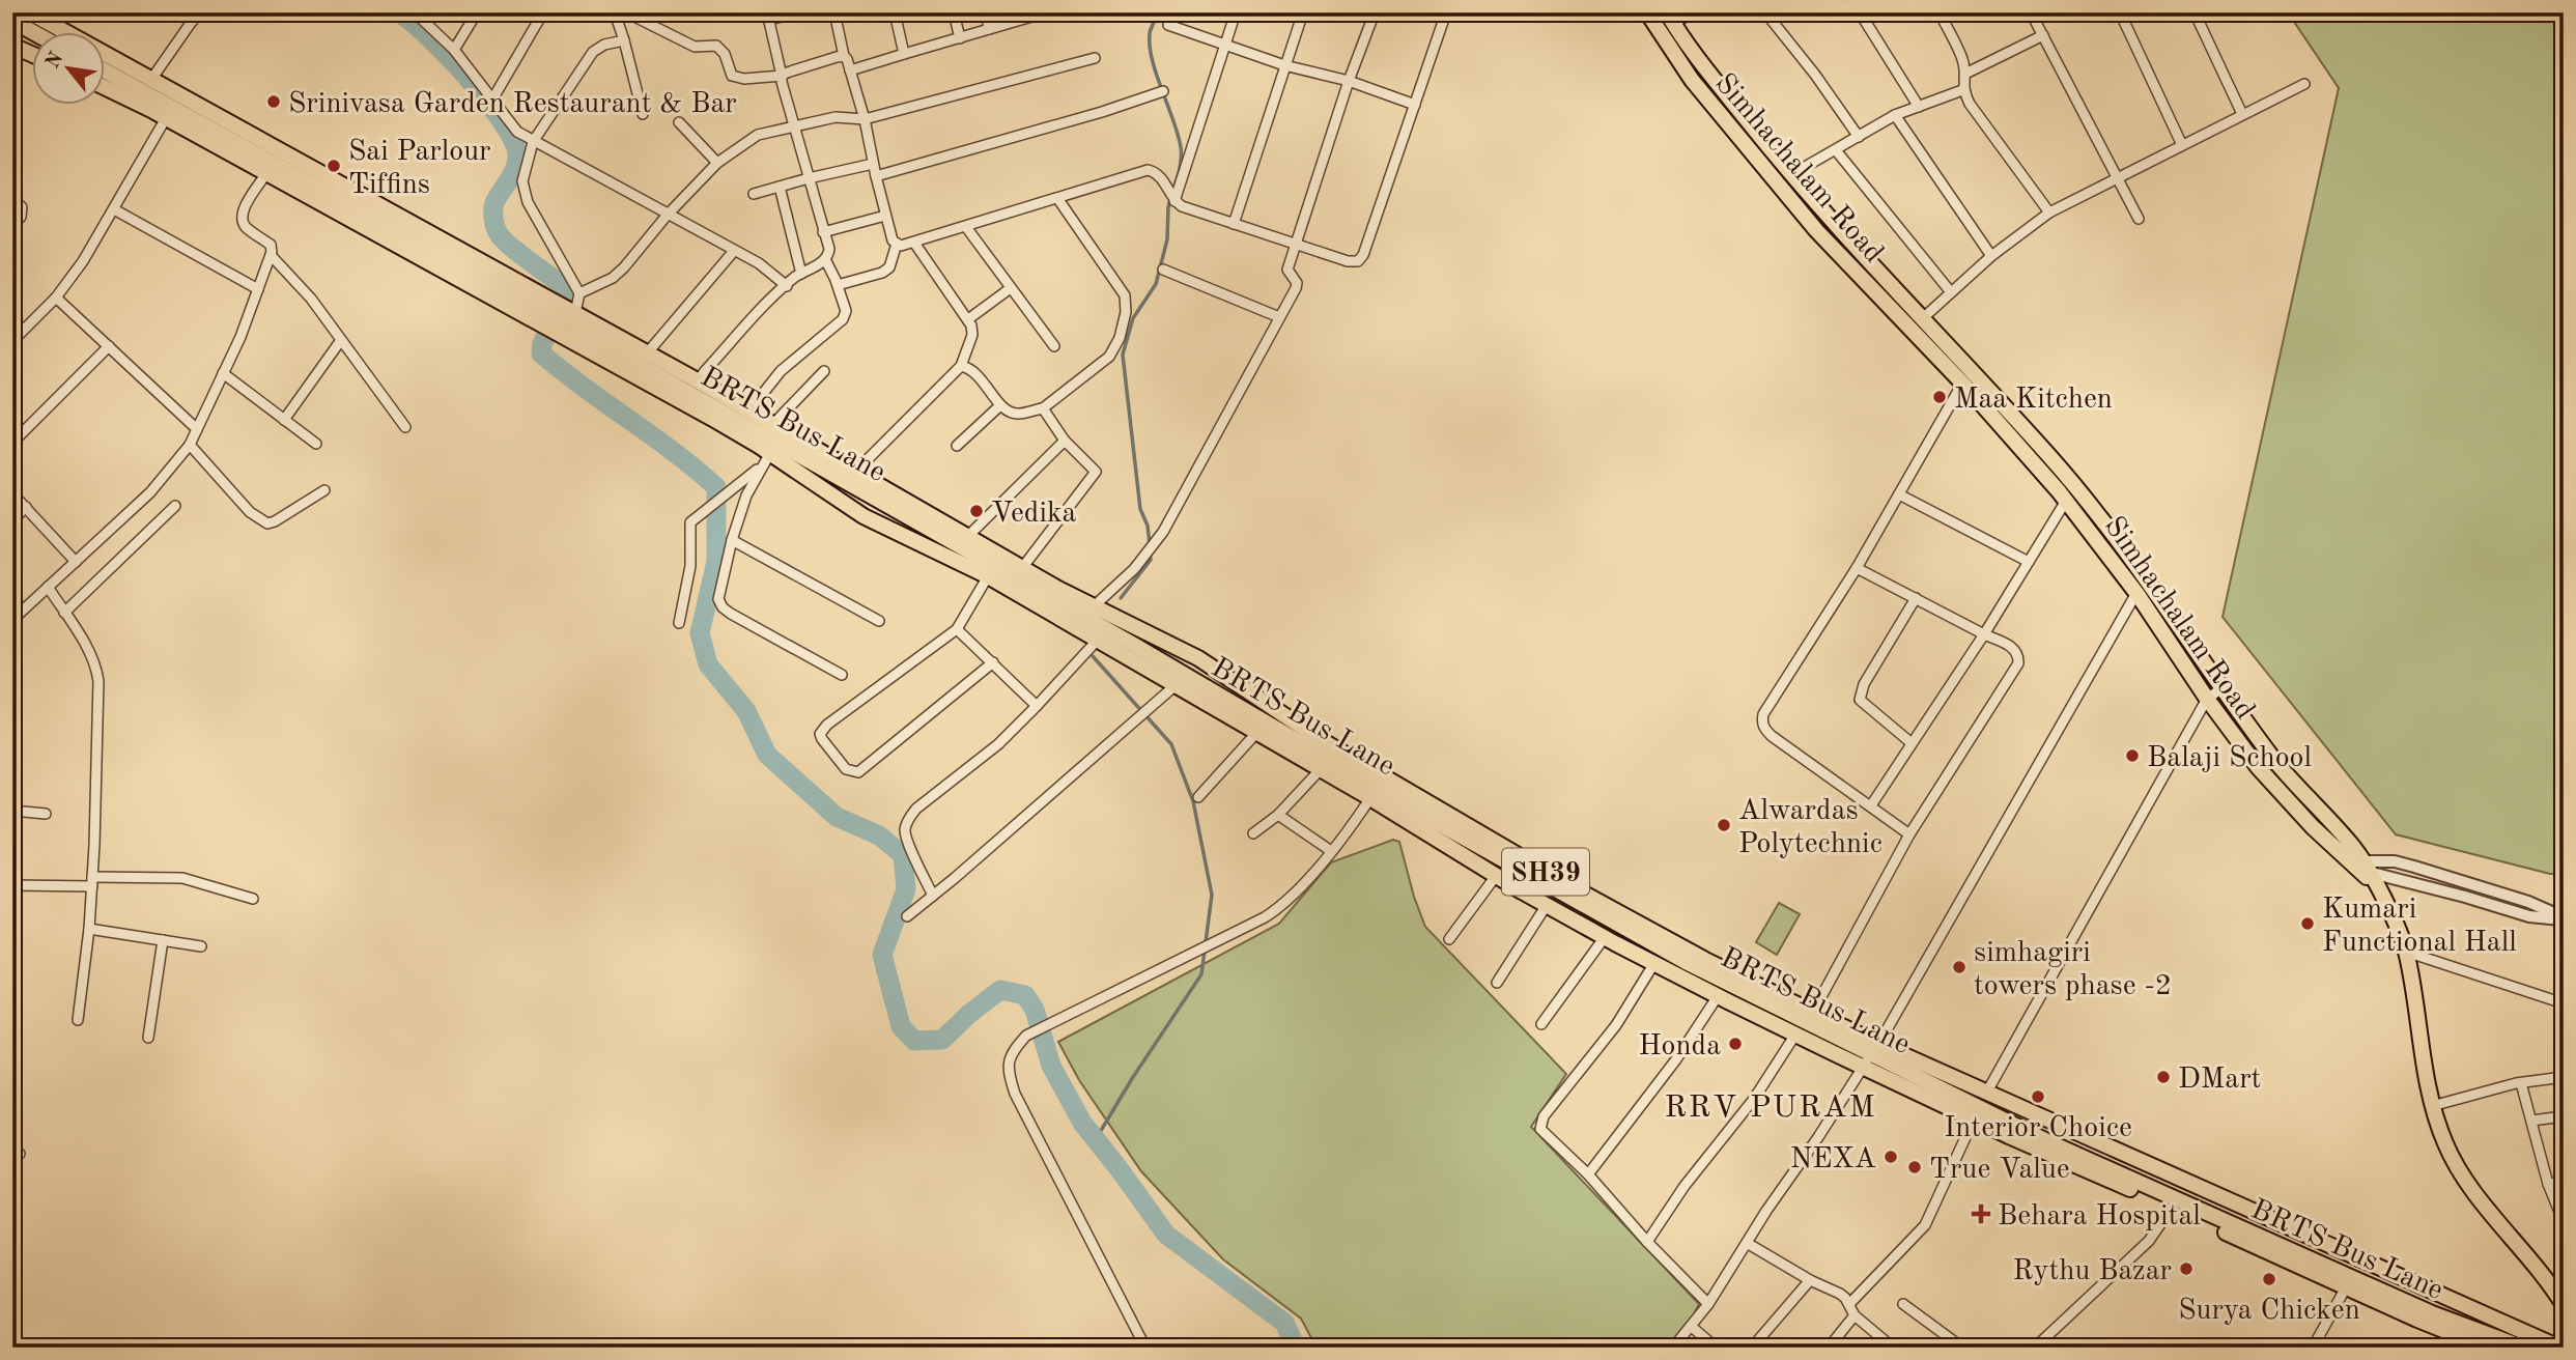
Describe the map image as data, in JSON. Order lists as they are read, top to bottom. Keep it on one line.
{"streets":{"main road":["Simhachalam Road","BRTS Bus Lane","SH39"]},"crossings":[["BRTS Bus Lane","SH39"]],"districts":["RRV PURAM"],"places":{"other":["Srinivasa Garden Restaurant & Bar","Sai Parlour Tiffins","Maa Kitchen","Vedika","Balaji School","Alwardas Polytechnic","Kumari Functional Hall","simhagiri towers phase -2","Honda","DMart","Interior Choice","NEXA","True Value","Rythu Bazar","Surya Chicken"],"health":["Behara Hospital"]},"north":"top left"}
